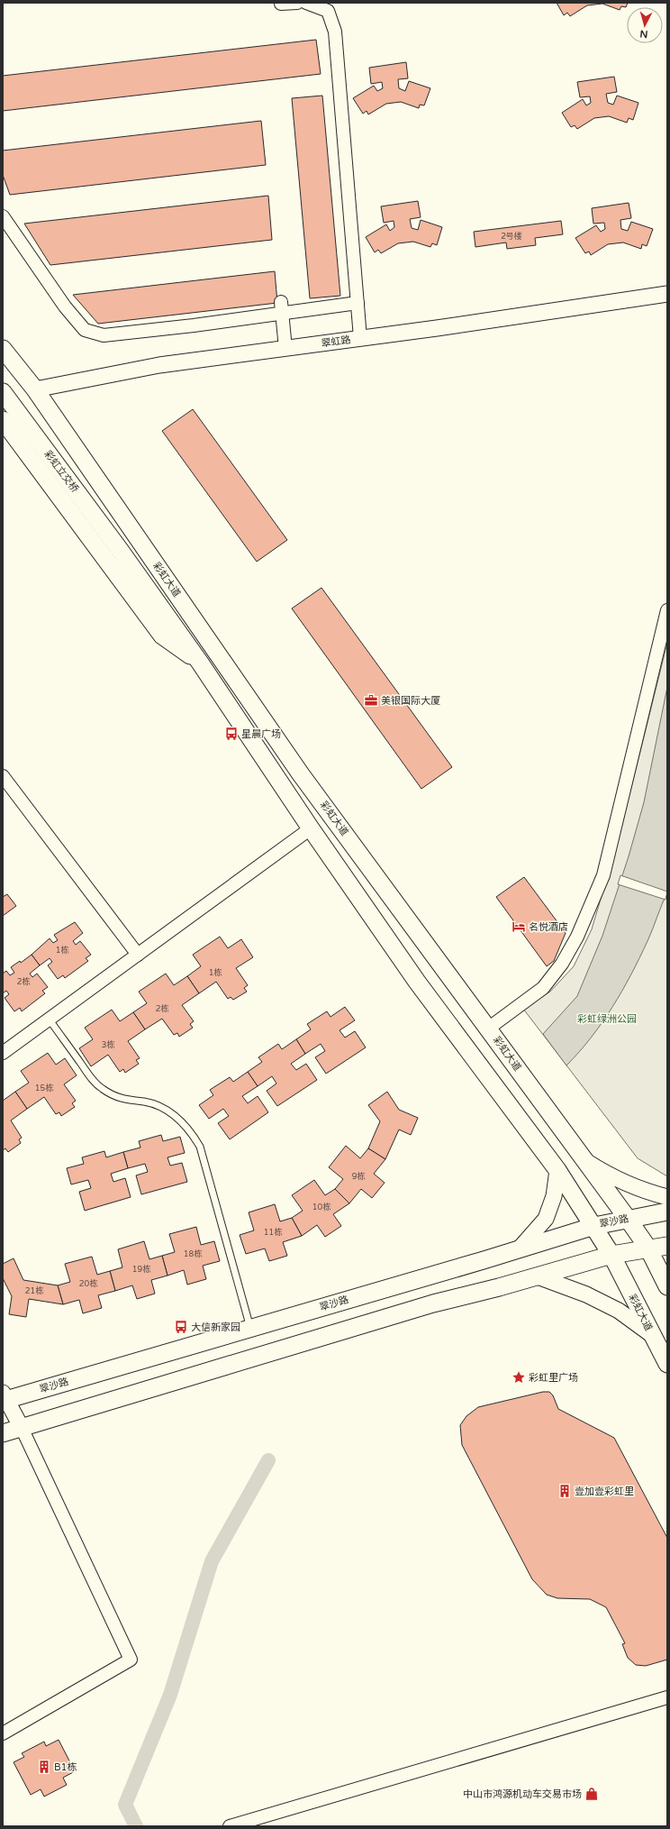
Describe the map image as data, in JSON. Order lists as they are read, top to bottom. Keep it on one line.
{"streets":{"main road":["彩虹立交桥","彩虹大道","翠沙路"],"street":["翠虹路"]},"crossings":[["翠虹路","彩虹大道"],["彩虹立交桥","彩虹大道"],["彩虹大道","翠沙路"]],"parks":["彩虹绿洲公园"],"places":{"office":["美银国际大厦"],"bus stop":["星晨广场","大信新家园"],"hotel":["名悦酒店"],"place":["彩虹里广场"],"building":["壹加壹彩虹里","B1栋"],"shop":["中山市鸿源机动车交易市场"]},"house_numbers":["2号楼","1栋","1栋","2栋","2栋","3栋","15栋","9栋","10栋","11栋","18栋","19栋","20栋","21栋"],"north":"bottom"}
